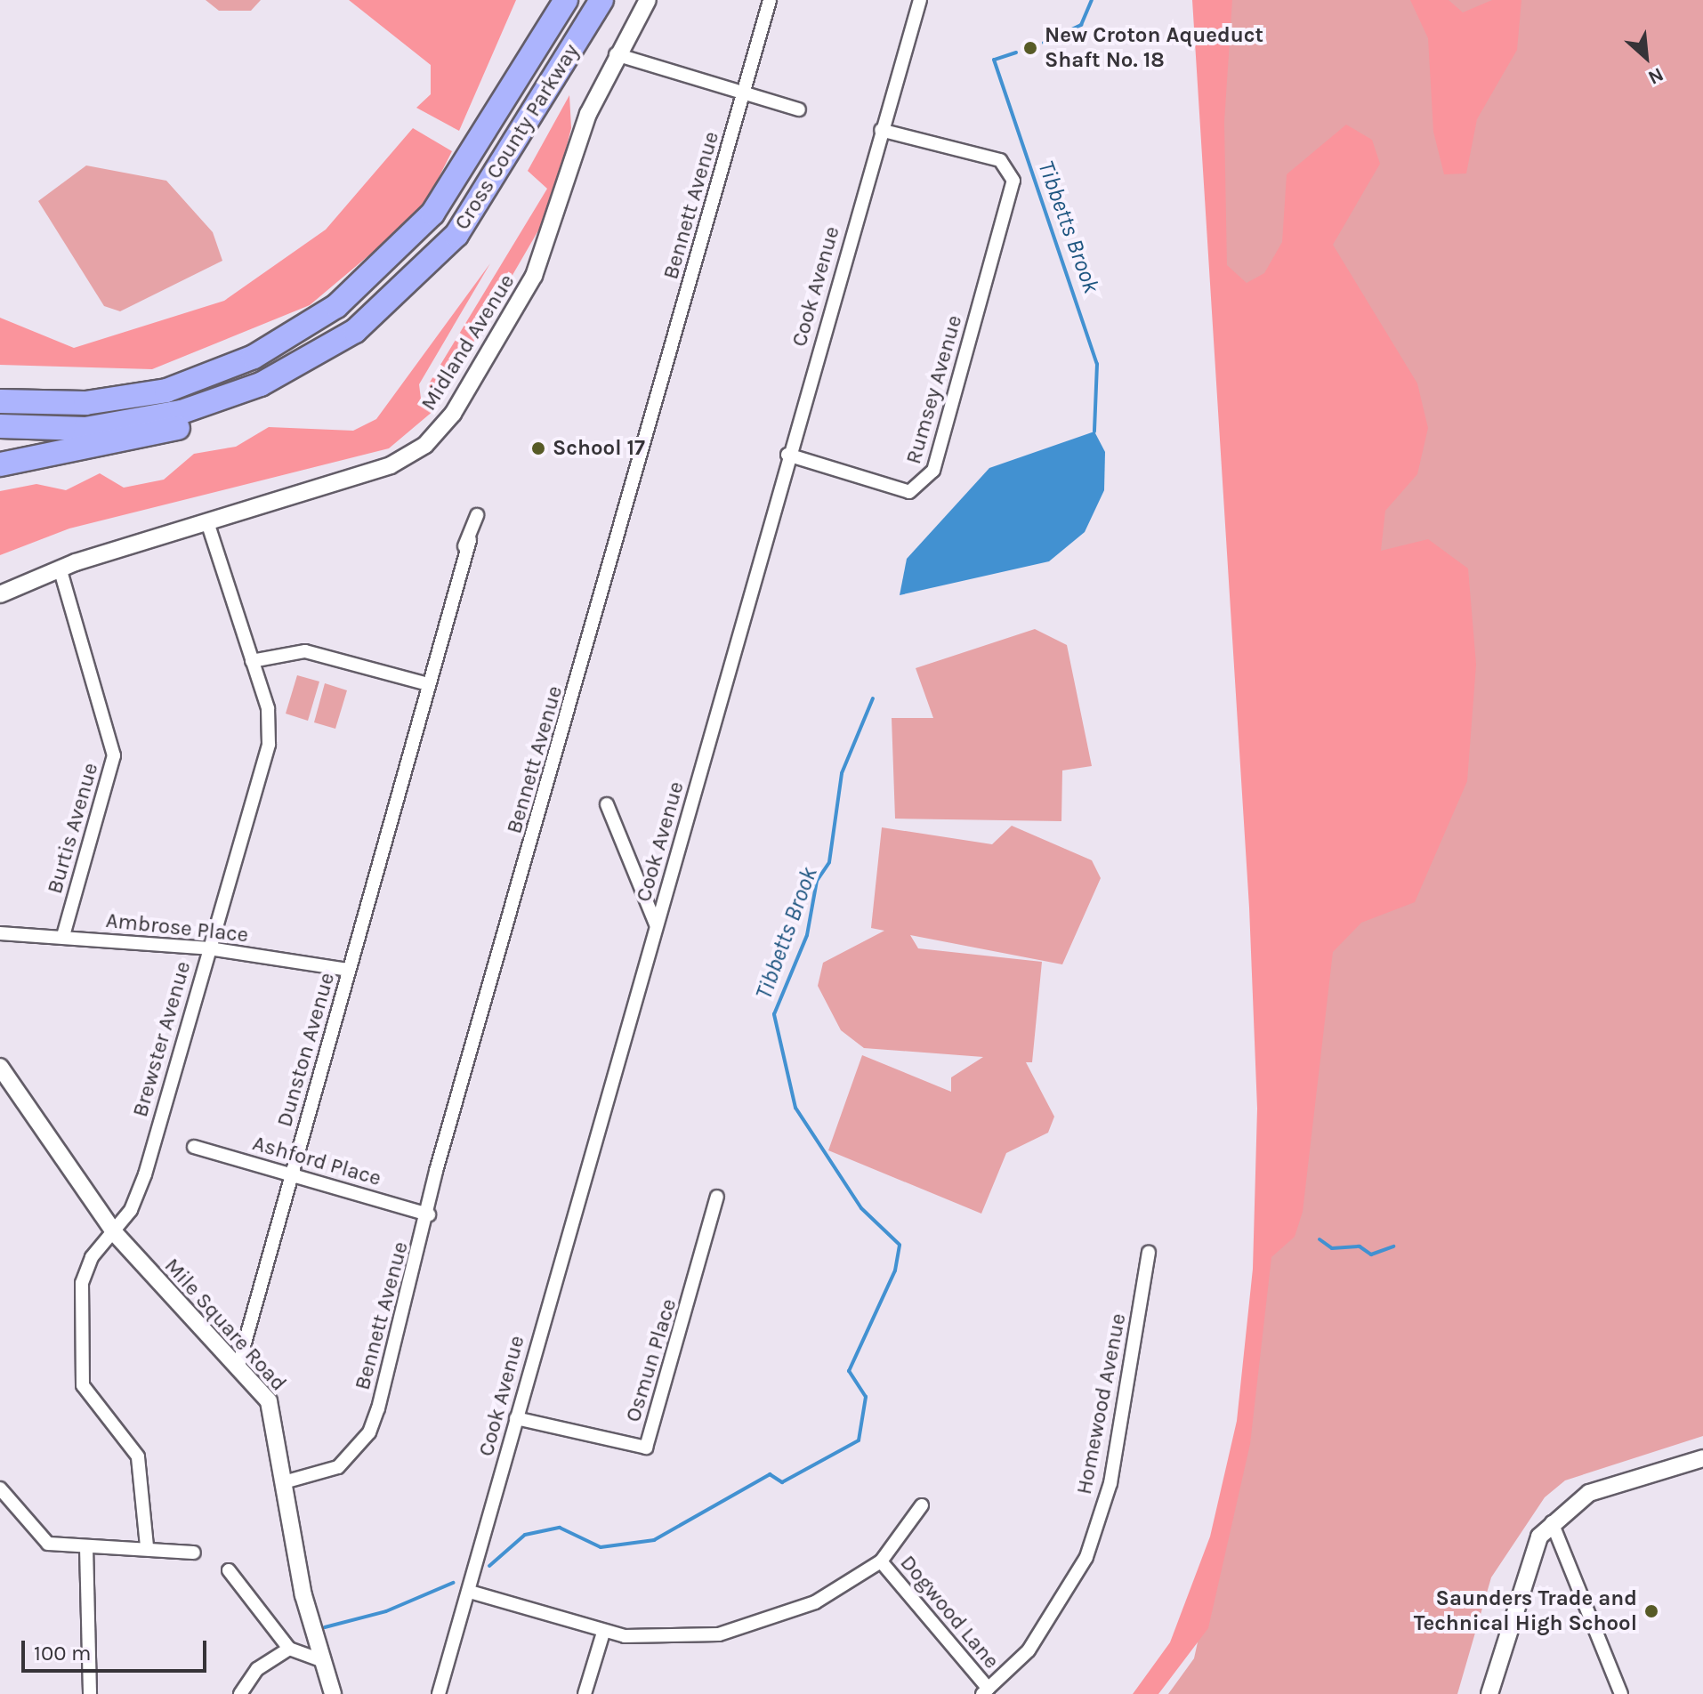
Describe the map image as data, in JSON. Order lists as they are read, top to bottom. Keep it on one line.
{"streets":{"highway":["Cross County Parkway"],"street":["Bennett Avenue","Cook Avenue","Midland Avenue","Rumsey Avenue","Burtis Avenue","Ambrose Place","Brewster Avenue","Dunston Avenue","Ashford Place","Mile Square Road","Osmun Place","Homewood Avenue","Dogwood Lane"]},"crossings":[["Bennett Avenue","Ashford Place"],["Bennett Avenue","Mile Square Road"],["Cook Avenue","Rumsey Avenue"],["Cook Avenue","Osmun Place"],["Midland Avenue","Burtis Avenue"],["Midland Avenue","Brewster Avenue"],["Burtis Avenue","Ambrose Place"],["Ambrose Place","Brewster Avenue"],["Ambrose Place","Dunston Avenue"],["Brewster Avenue","Mile Square Road"],["Dunston Avenue","Ashford Place"],["Dunston Avenue","Mile Square Road"],["Homewood Avenue","Dogwood Lane"]],"water":["Tibbetts Brook"],"places":["New Croton Aqueduct Shaft No. 18","School 17","Saunders Trade and Technical High School"],"scale_bar":"100 m","north":"bottom right"}
